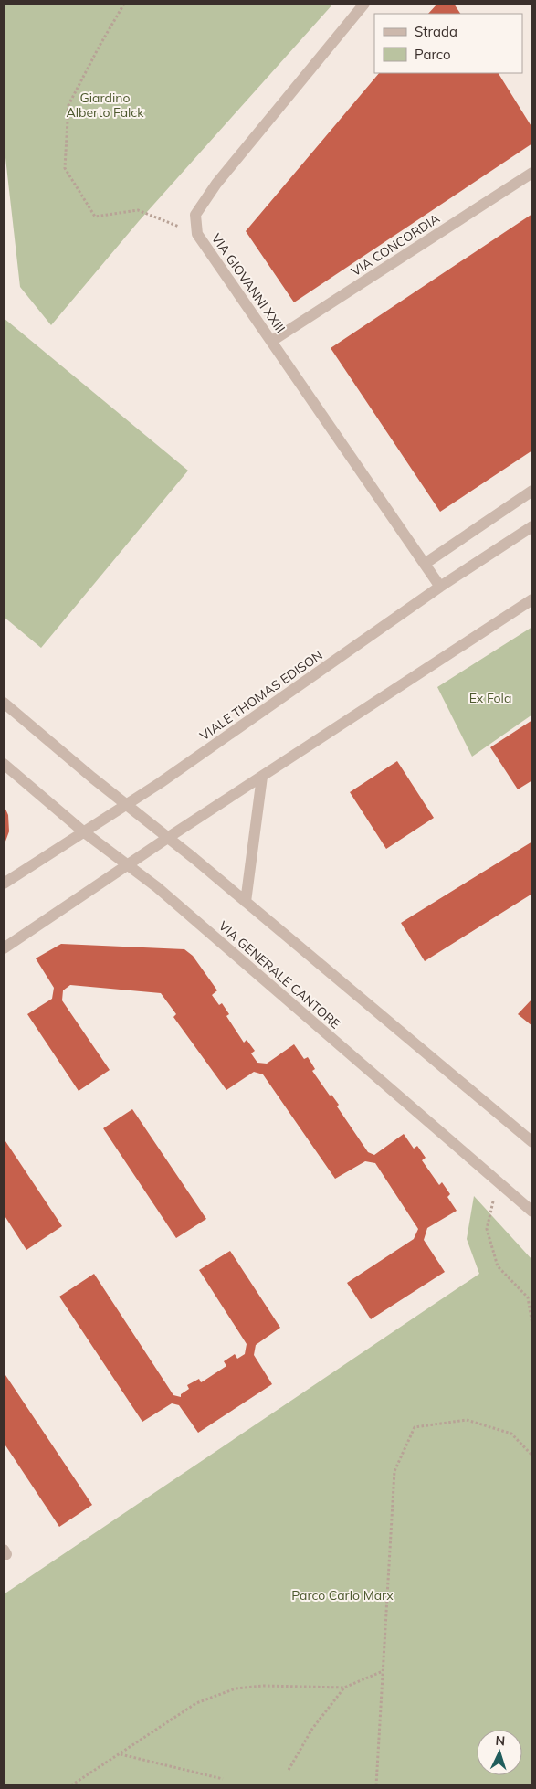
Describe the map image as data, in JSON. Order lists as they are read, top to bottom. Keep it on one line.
{"streets":{"street":["VIA CONCORDIA","VIA GIOVANNI XXIII","VIALE THOMAS EDISON","VIA GENERALE CANTORE"]},"crossings":[["VIA CONCORDIA","VIA GIOVANNI XXIII"],["VIA GIOVANNI XXIII","VIALE THOMAS EDISON"],["VIALE THOMAS EDISON","VIA GENERALE CANTORE"]],"parks":["Giardino Alberto Falck","Ex Fola","Parco Carlo Marx"],"legend":["Strada","Parco"],"north":"top"}
